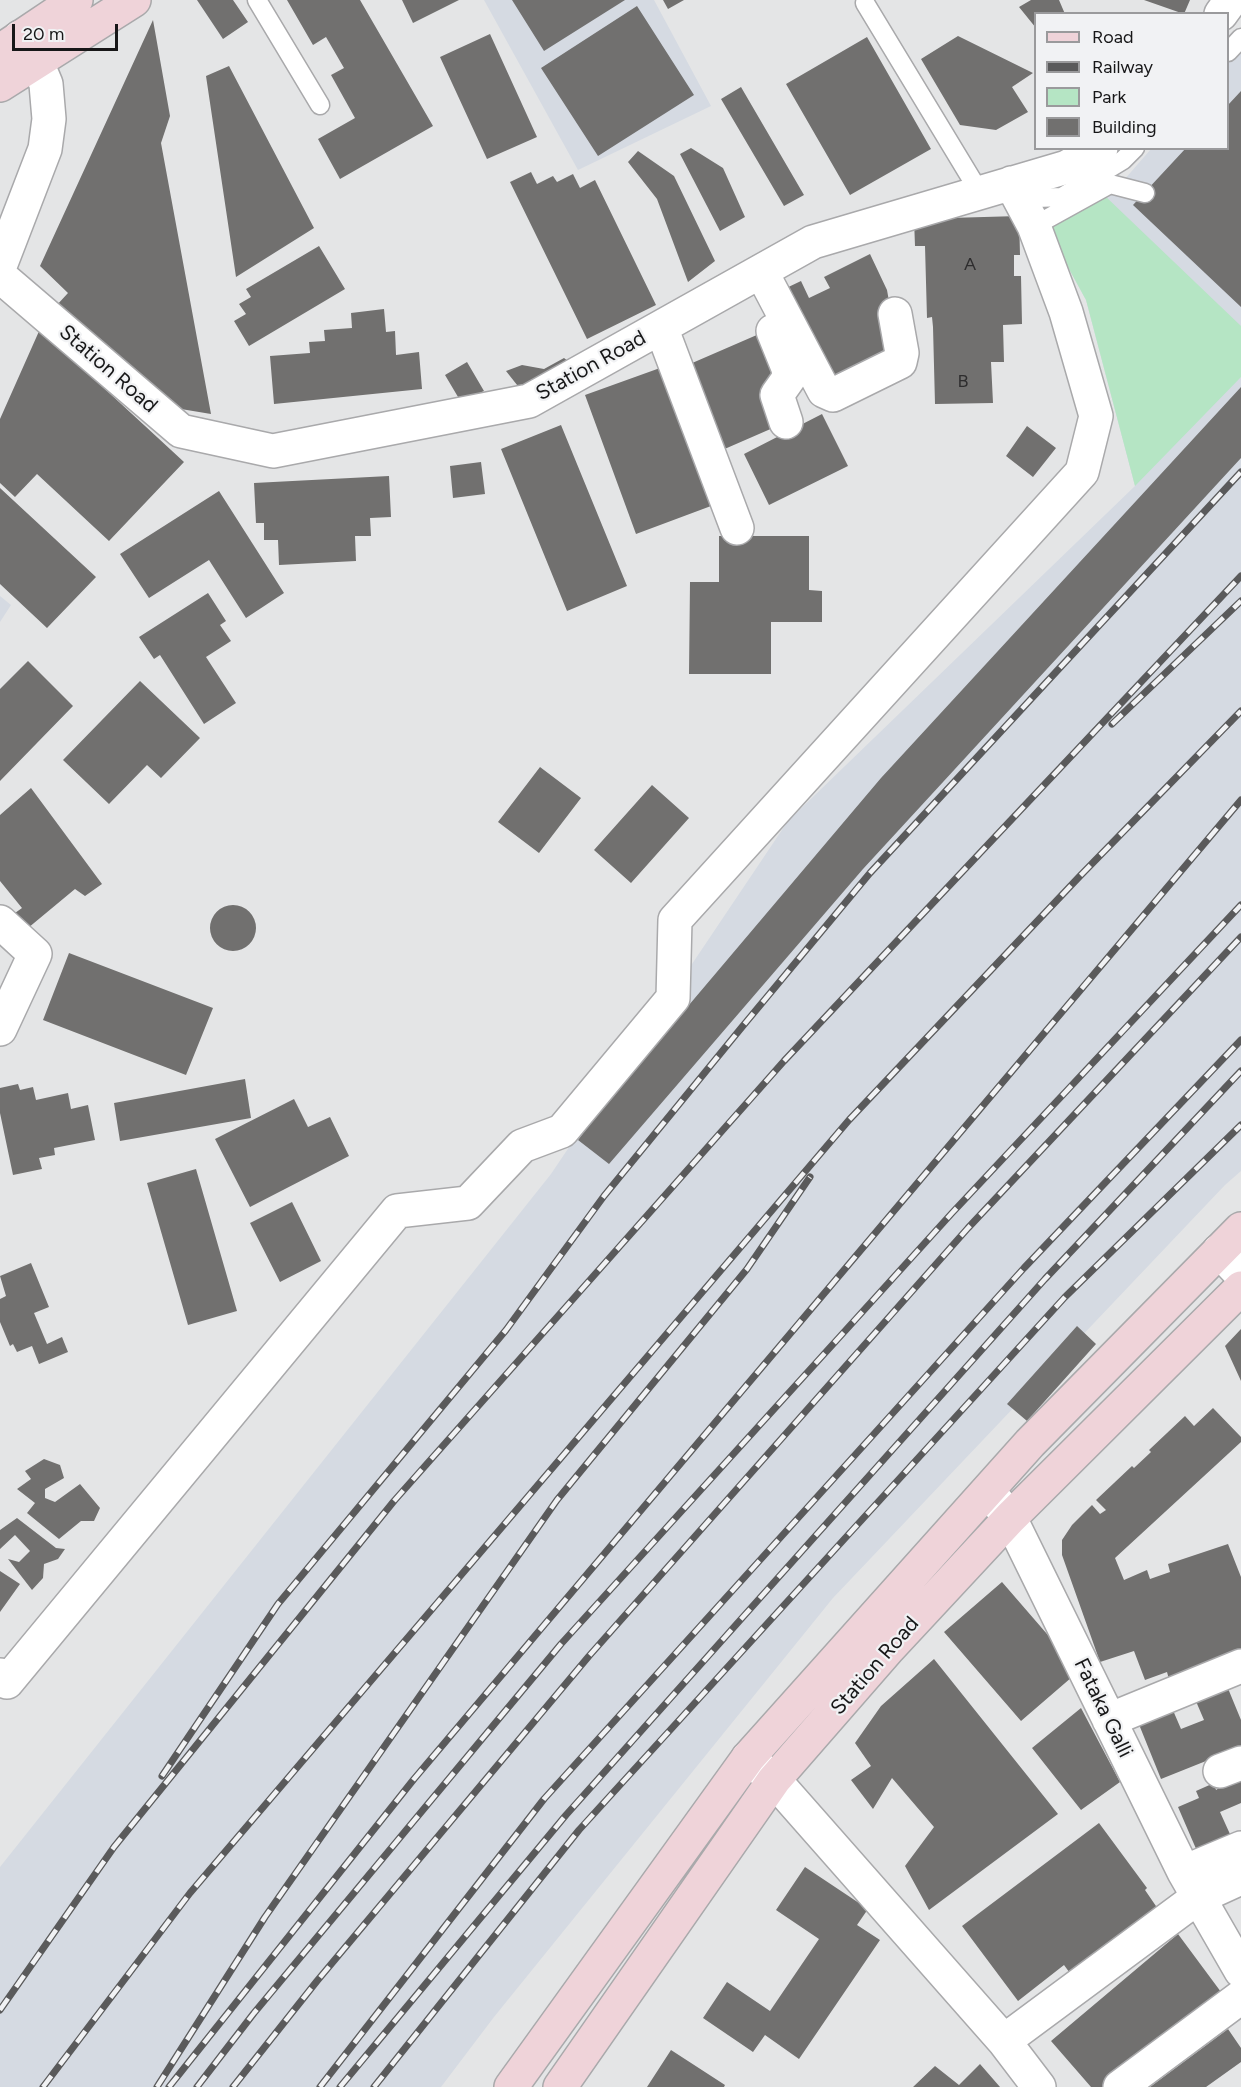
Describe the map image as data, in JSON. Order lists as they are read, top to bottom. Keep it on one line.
{"streets":{"main road":["Station Road"],"street":["Fataka Galli"]},"crossings":[["Station Road","Fataka Galli"]],"house_numbers":["A","B"],"legend":["Road","Railway","Park","Building"],"scale_bar":"20 m"}
